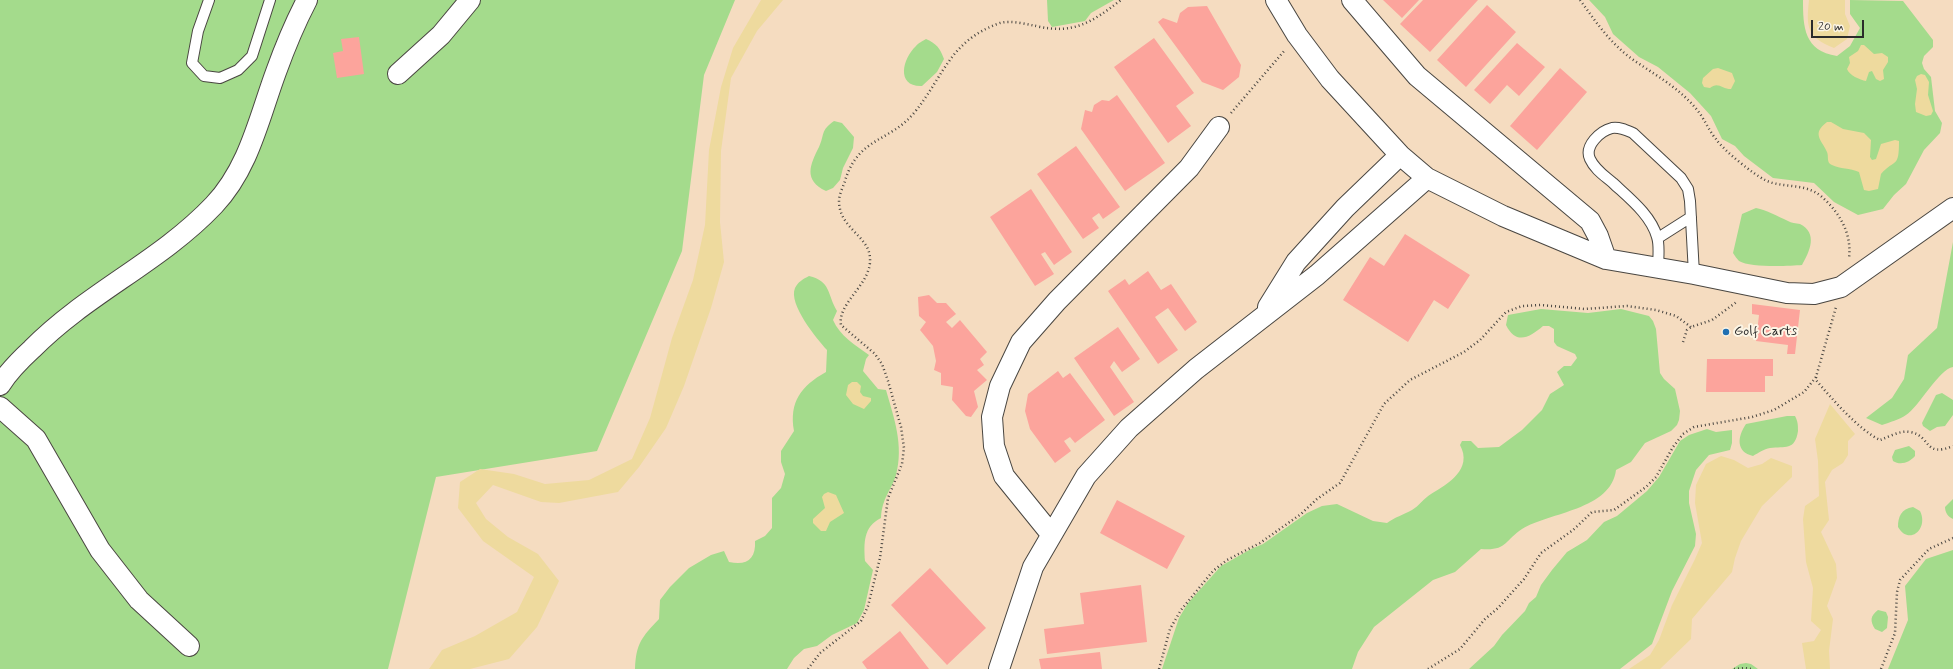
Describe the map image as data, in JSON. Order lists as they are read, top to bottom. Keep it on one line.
{"places":["Golf Carts"],"scale_bar":"20 m"}
